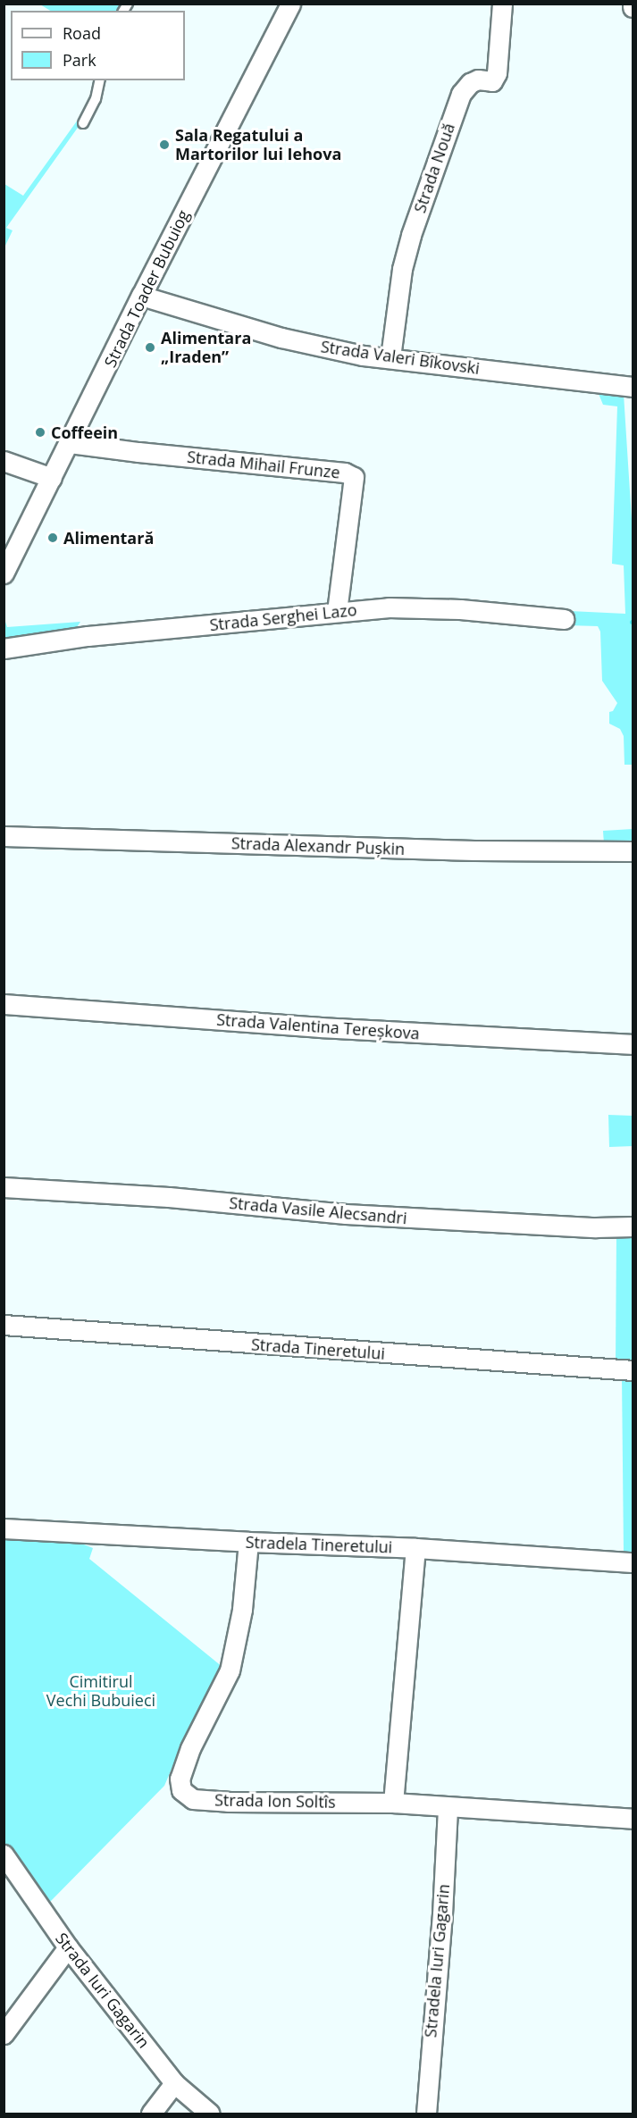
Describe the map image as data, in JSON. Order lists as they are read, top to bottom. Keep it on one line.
{"streets":{"street":["Strada Nouă","Strada Toader Bubuiog","Strada Valeri Bîkovski","Strada Mihail Frunze","Strada Serghei Lazo","Strada Alexandr Pușkin","Strada Valentina Tereșkova","Strada Vasile Alecsandri","Strada Tineretului","Stradela Tineretului","Strada Ion Soltîs","Stradela Iuri Gagarin","Strada Iuri Gagarin"]},"crossings":[["Strada Nouă","Strada Valeri Bîkovski"],["Strada Toader Bubuiog","Strada Valeri Bîkovski"],["Strada Toader Bubuiog","Strada Mihail Frunze"],["Strada Mihail Frunze","Strada Serghei Lazo"],["Stradela Tineretului","Strada Ion Soltîs"],["Strada Ion Soltîs","Stradela Iuri Gagarin"]],"parks":["Cimitirul Vechi Bubuieci"],"places":["Sala Regatului a Martorilor lui Iehova","Alimentara „Iraden”","Coffeein","Alimentară"],"legend":["Road","Park"]}
